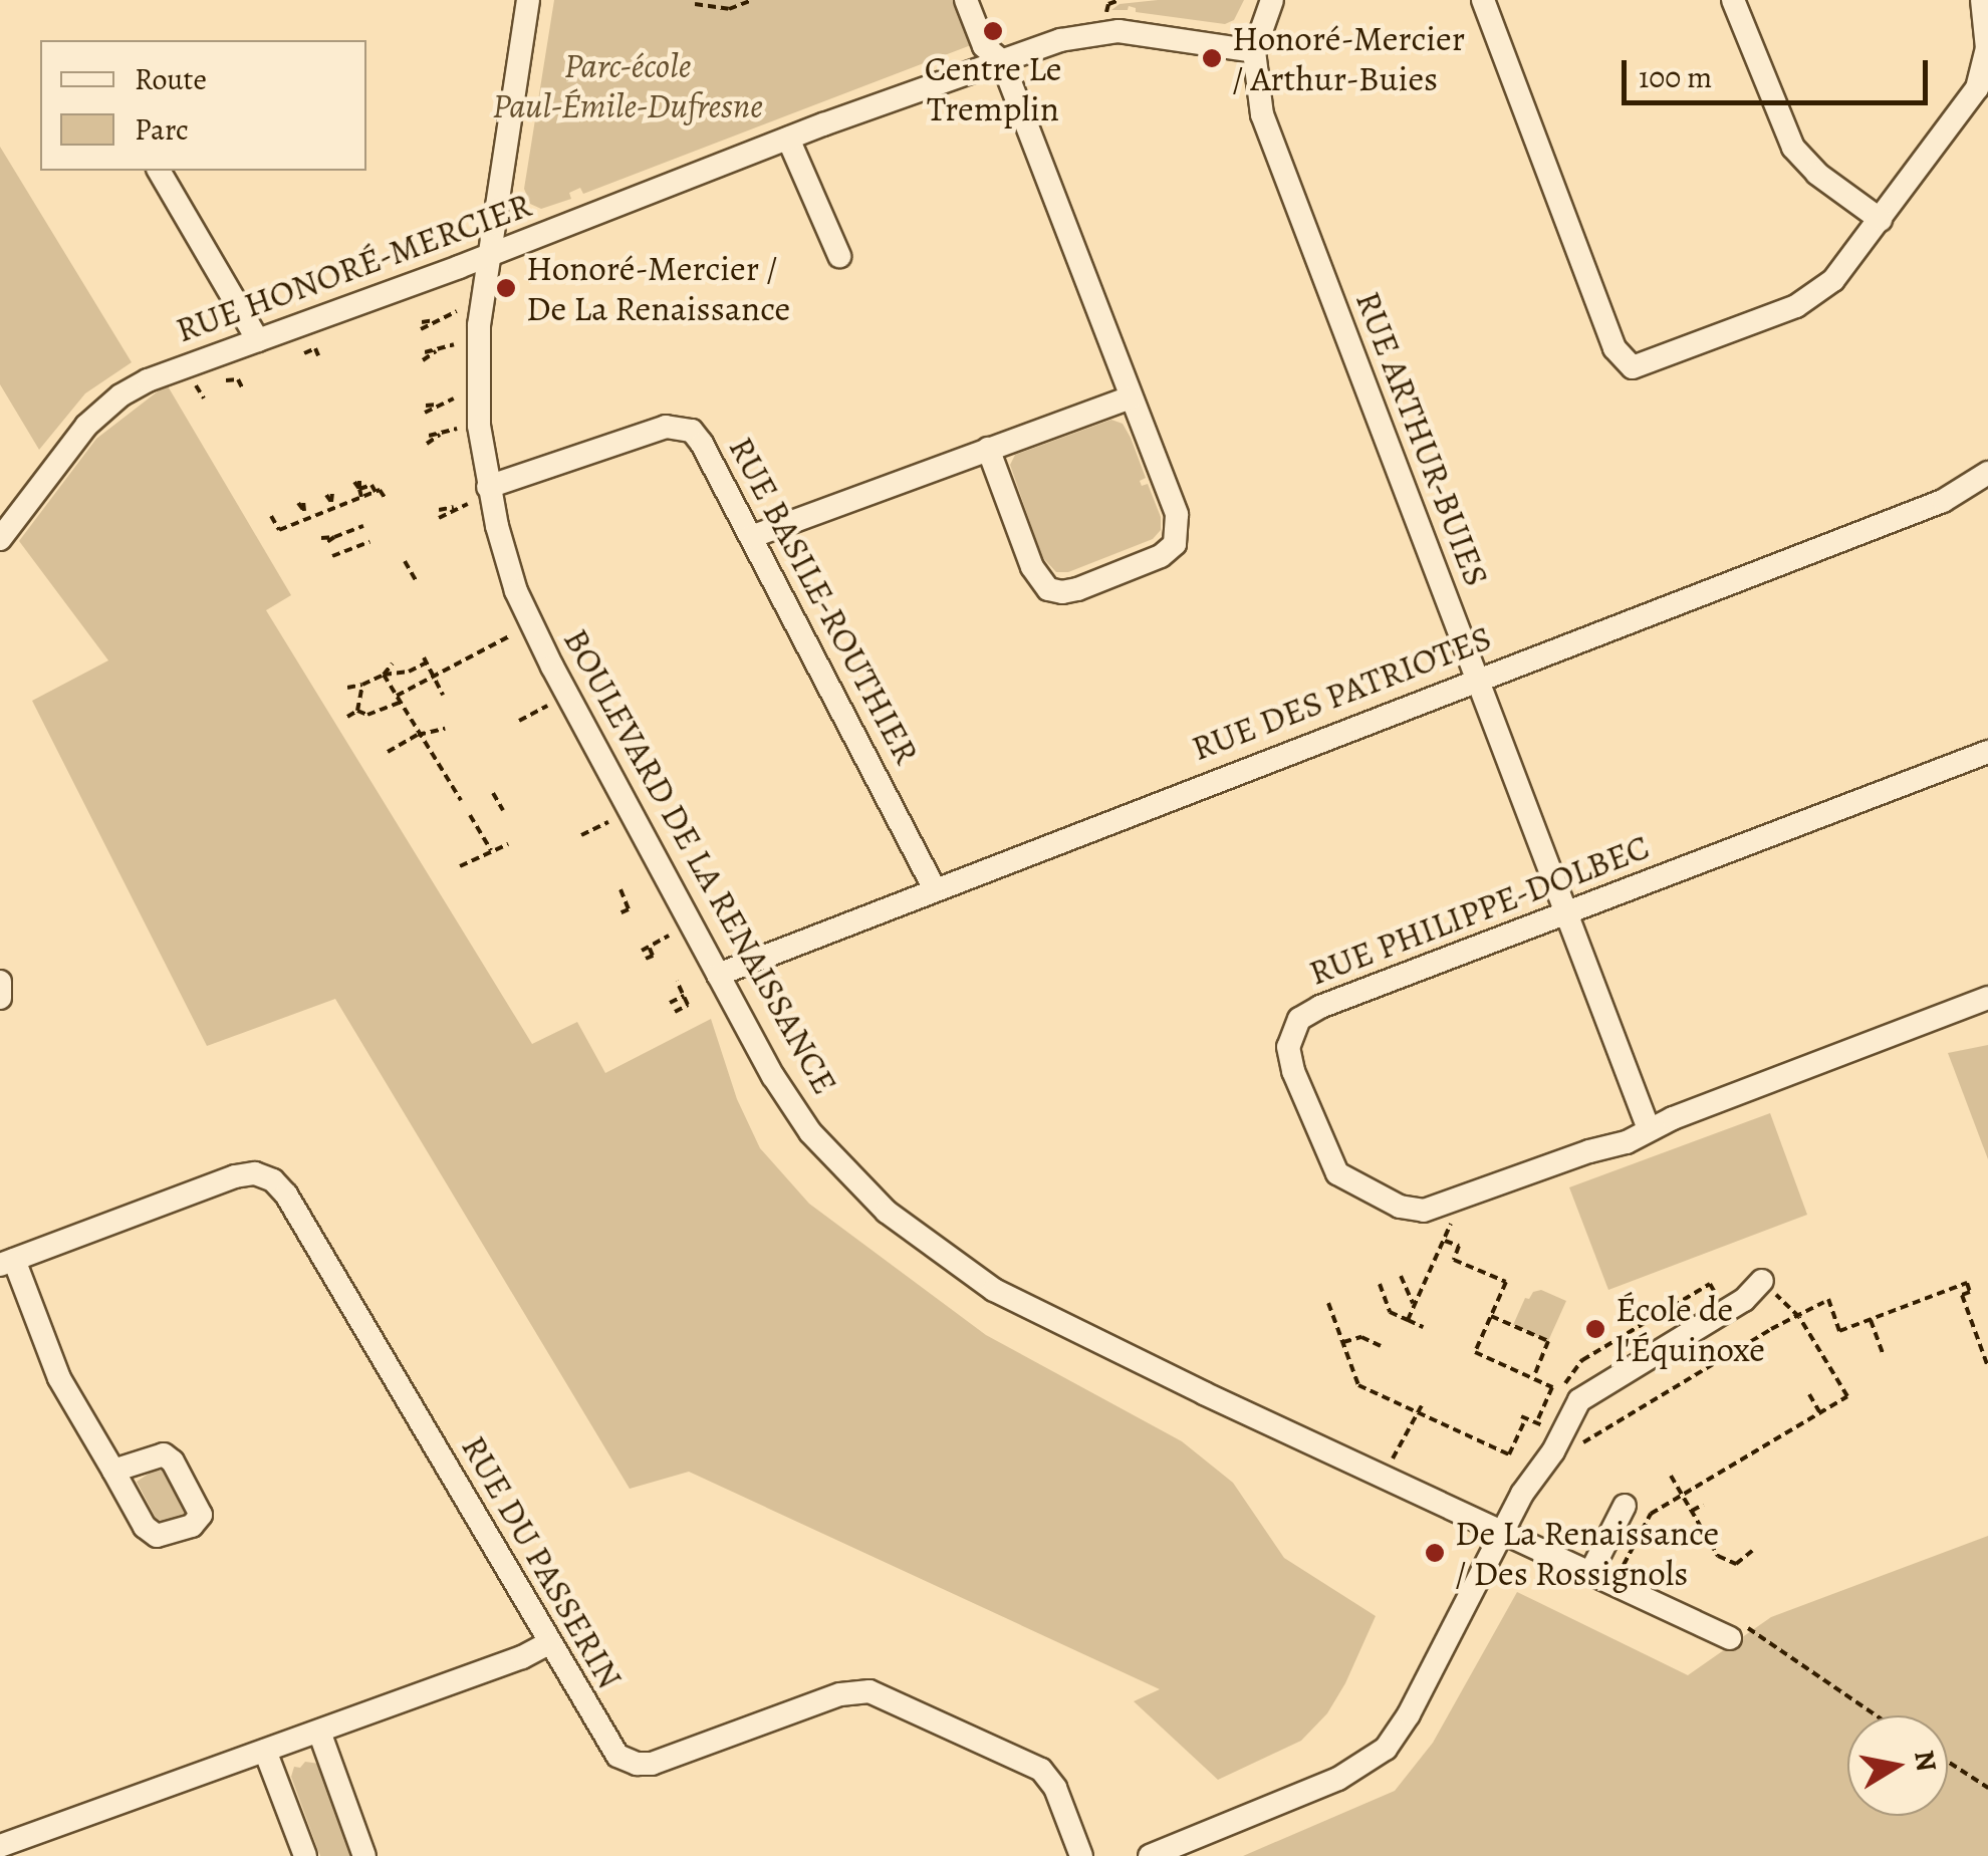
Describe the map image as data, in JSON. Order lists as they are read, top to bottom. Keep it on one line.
{"streets":{"street":["RUE HONORÉ-MERCIER","RUE ARTHUR-BUIES","RUE BASILE-ROUTHIER","RUE DES PATRIOTES","BOULEVARD DE LA RENAISSANCE","RUE PHILIPPE-DOLBEC","RUE DU PASSERIN"]},"crossings":[["RUE HONORÉ-MERCIER","RUE ARTHUR-BUIES"],["RUE HONORÉ-MERCIER","BOULEVARD DE LA RENAISSANCE"],["RUE ARTHUR-BUIES","RUE DES PATRIOTES"],["RUE ARTHUR-BUIES","RUE PHILIPPE-DOLBEC"],["RUE BASILE-ROUTHIER","RUE DES PATRIOTES"],["RUE BASILE-ROUTHIER","BOULEVARD DE LA RENAISSANCE"],["RUE DES PATRIOTES","BOULEVARD DE LA RENAISSANCE"]],"parks":["Parc-école Paul-Émile-Dufresne"],"places":["Centre Le Tremplin","Honoré-Mercier / Arthur-Buies","Honoré-Mercier / De La Renaissance","École de l'Équinoxe","De La Renaissance / Des Rossignols"],"legend":["Route","Parc"],"scale_bar":"100 m","north":"right"}
